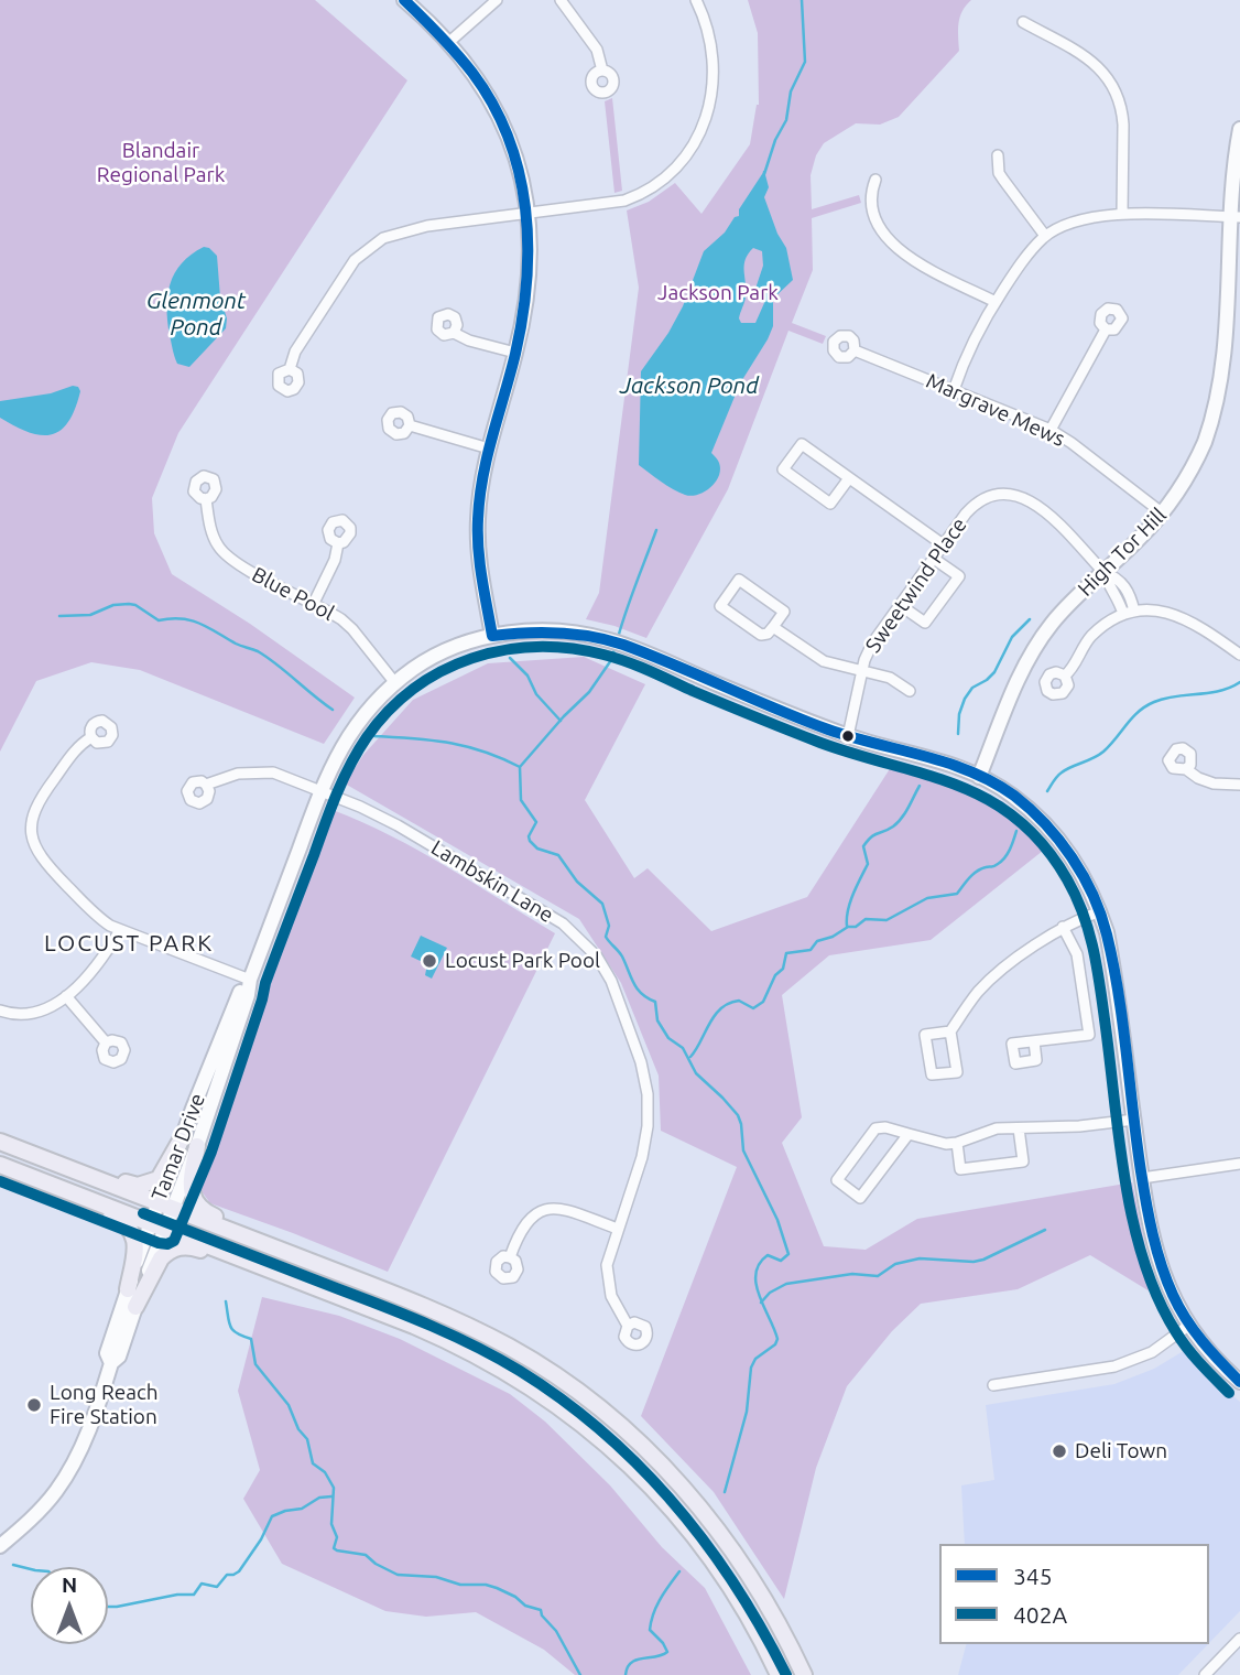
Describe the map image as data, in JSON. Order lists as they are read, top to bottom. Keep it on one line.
{"streets":{"street":["Margrave Mews","High Tor Hill","Sweetwind Place","Blue Pool","Lambskin Lane","Tamar Drive"]},"crossings":[["Margrave Mews","High Tor Hill"],["High Tor Hill","Sweetwind Place"],["High Tor Hill","Tamar Drive"],["Sweetwind Place","Tamar Drive"],["Blue Pool","Tamar Drive"],["Lambskin Lane","Tamar Drive"]],"districts":["LOCUST PARK"],"water":["Glenmont Pond","Jackson Pond"],"parks":["Blandair Regional Park","Jackson Park"],"places":["Locust Park Pool","Long Reach Fire Station","Deli Town"],"lines":["transit line 345","transit line 402A"],"legend":["345","402A"],"north":"top"}
